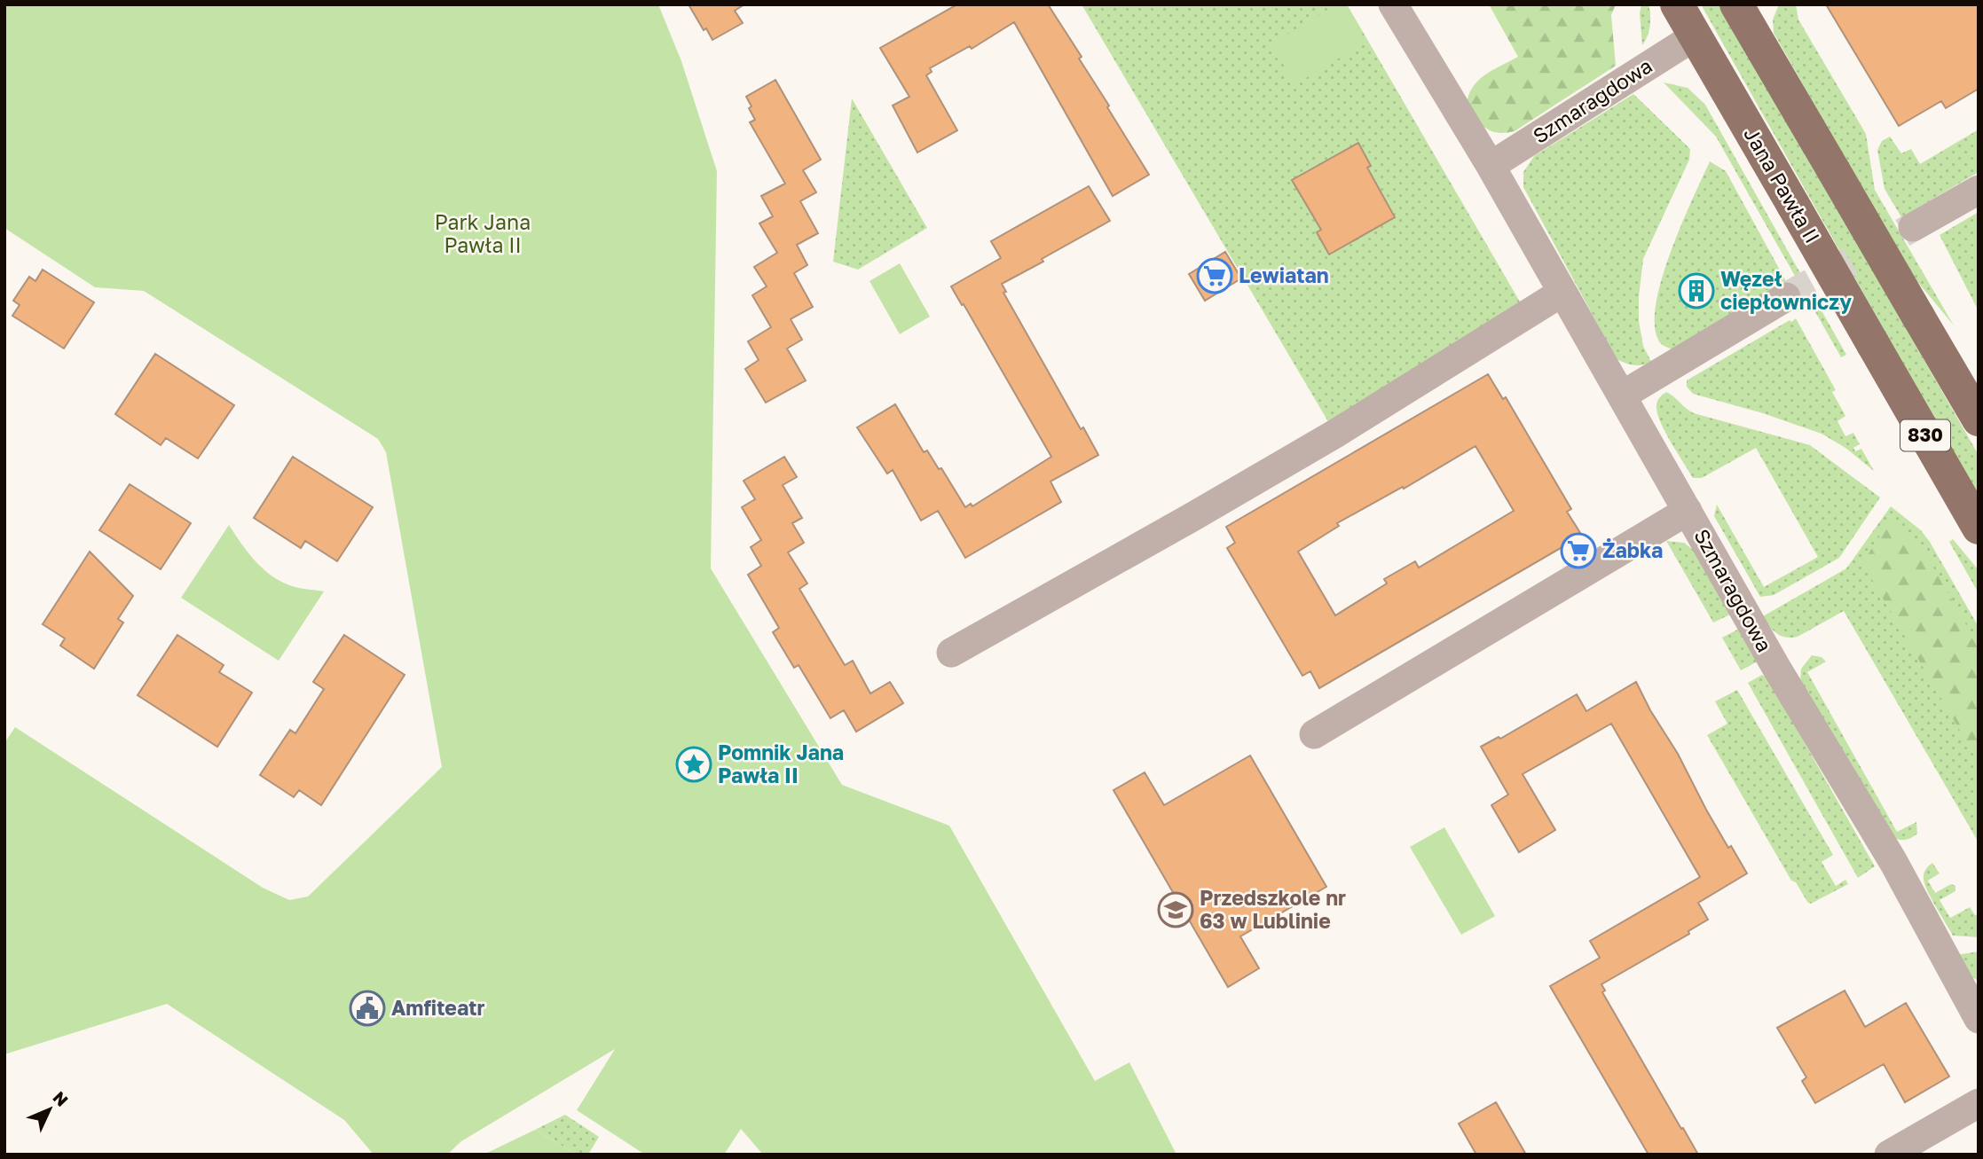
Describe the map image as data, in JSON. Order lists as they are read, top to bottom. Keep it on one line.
{"streets":{"main road":["Jana Pawła II","830"],"street":["Szmaragdowa"]},"crossings":[["Szmaragdowa","Jana Pawła II"]],"parks":["Park Jana Pawła II"],"places":{"supermarket":["Lewiatan","Żabka"],"building":["Węzeł ciepłowniczy"],"place":["Pomnik Jana Pawła II"],"school or university":["Przedszkole nr 63 w Lublinie"],"public building":["Amfiteatr"]},"north":"top right"}
